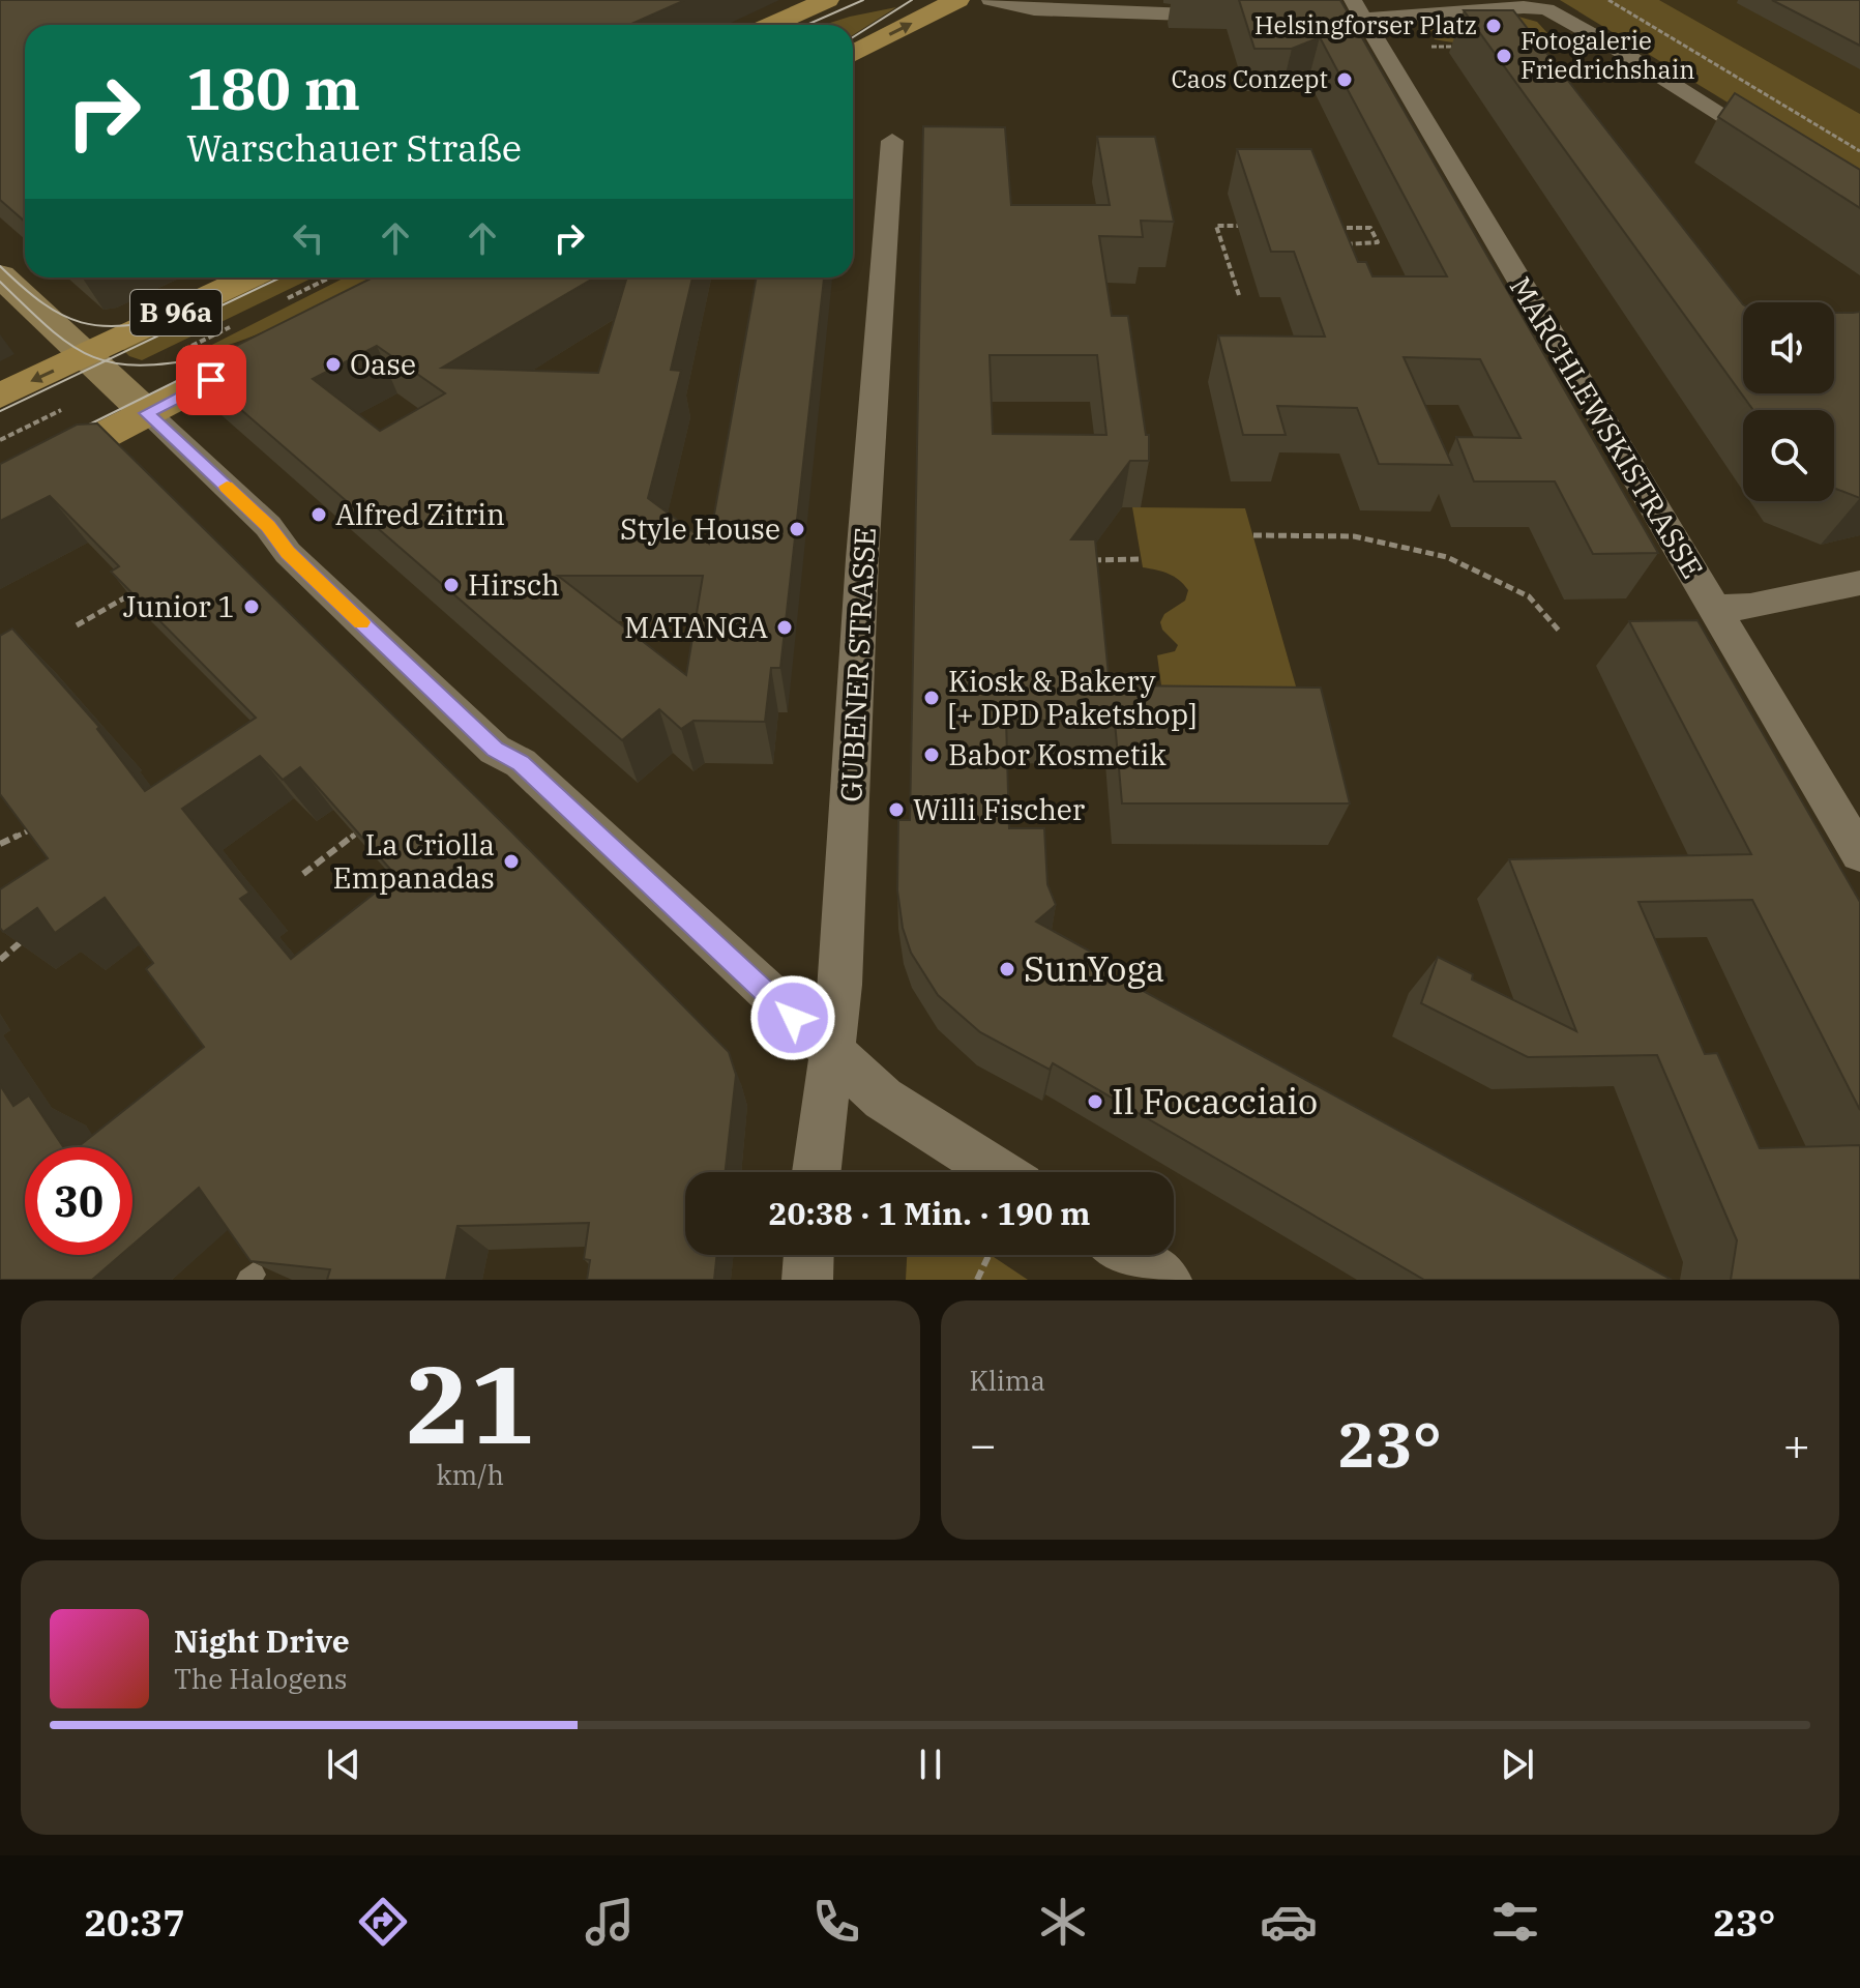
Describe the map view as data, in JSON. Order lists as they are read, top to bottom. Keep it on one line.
{"streets":{"main road":["B 96a"],"street":["MARCHLEWSKISTRASSE","GUBENER STRASSE"]},"places":["Helsingforser Platz","Fotogalerie Friedrichshain","Caos Conzept","Oase","Alfred Zitrin","Style House","Hirsch","Junior 1","MATANGA","Kiosk & Bakery [+ DPD Paketshop]","Babor Kosmetik","Willi Fischer","La Criolla Empanadas","SunYoga","Il Focacciaio"],"page":{"turn":["180 m","Warschauer Straße"],"limit":"30","trip":"20:38 · 1 Min. · 190 m","tile":[["21","km/h"],"Klima"],"heat":["−","23°","+"],"song":["Night Drive","The Halogens"],"tabs":["20:37","23°"]}}
